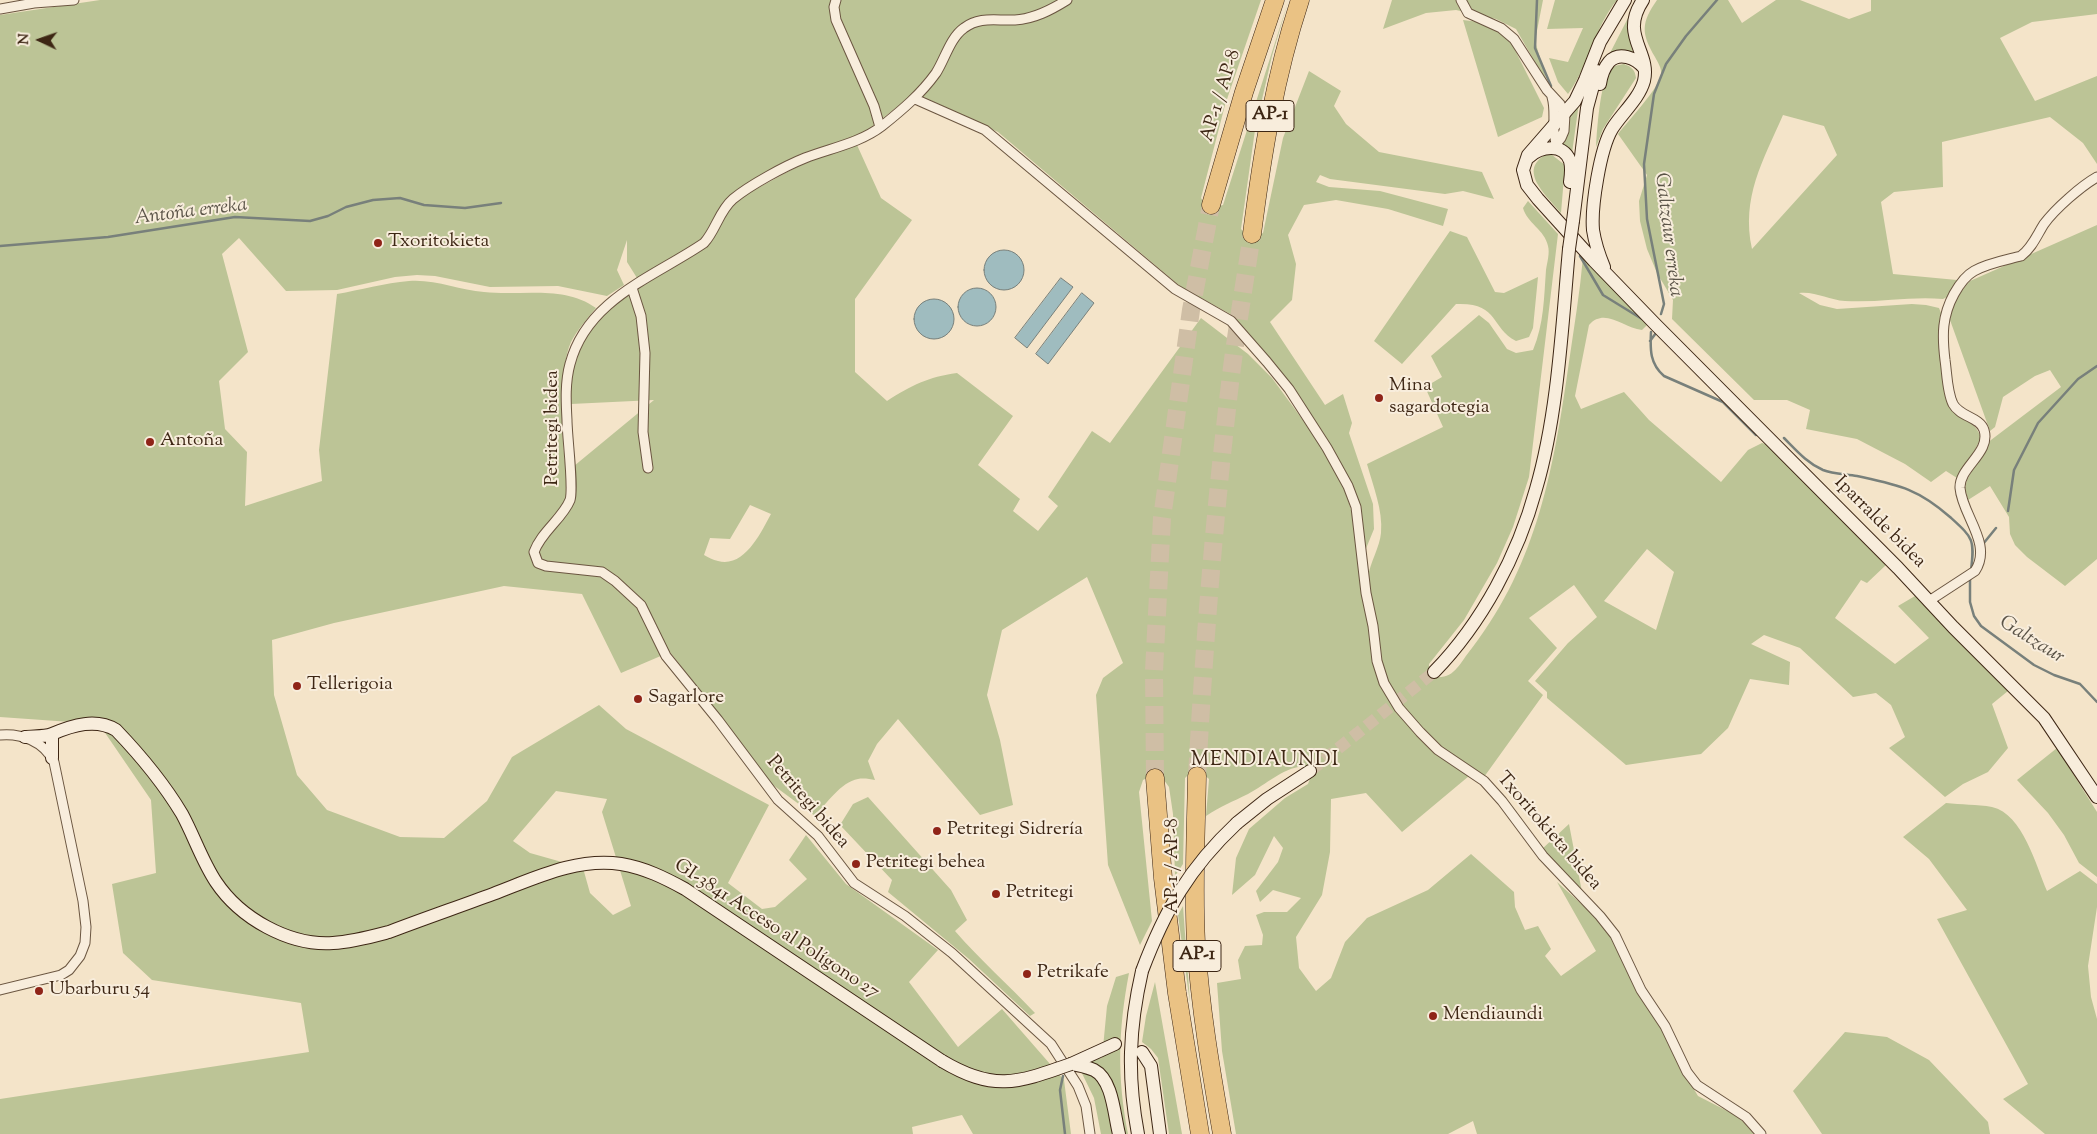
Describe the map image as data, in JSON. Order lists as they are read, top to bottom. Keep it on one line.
{"streets":{"highway":["AP-1 / AP-8","AP-1"],"main road":["Iparralde bidea","GI-3841 Acceso al Polígono 27"],"street":["Petritegi bidea","Txoritokieta bidea"]},"districts":["MENDIAUNDI"],"water":["Antoña erreka","Galtzaur erreka","Galtzaur"],"places":["Txoritokieta","Mina sagardotegia","Antoña","Tellerigoia","Sagarlore","Petritegi Sidrería","Petritegi behea","Petritegi","Petrikafe","Ubarburu 54","Mendiaundi"],"north":"left"}
